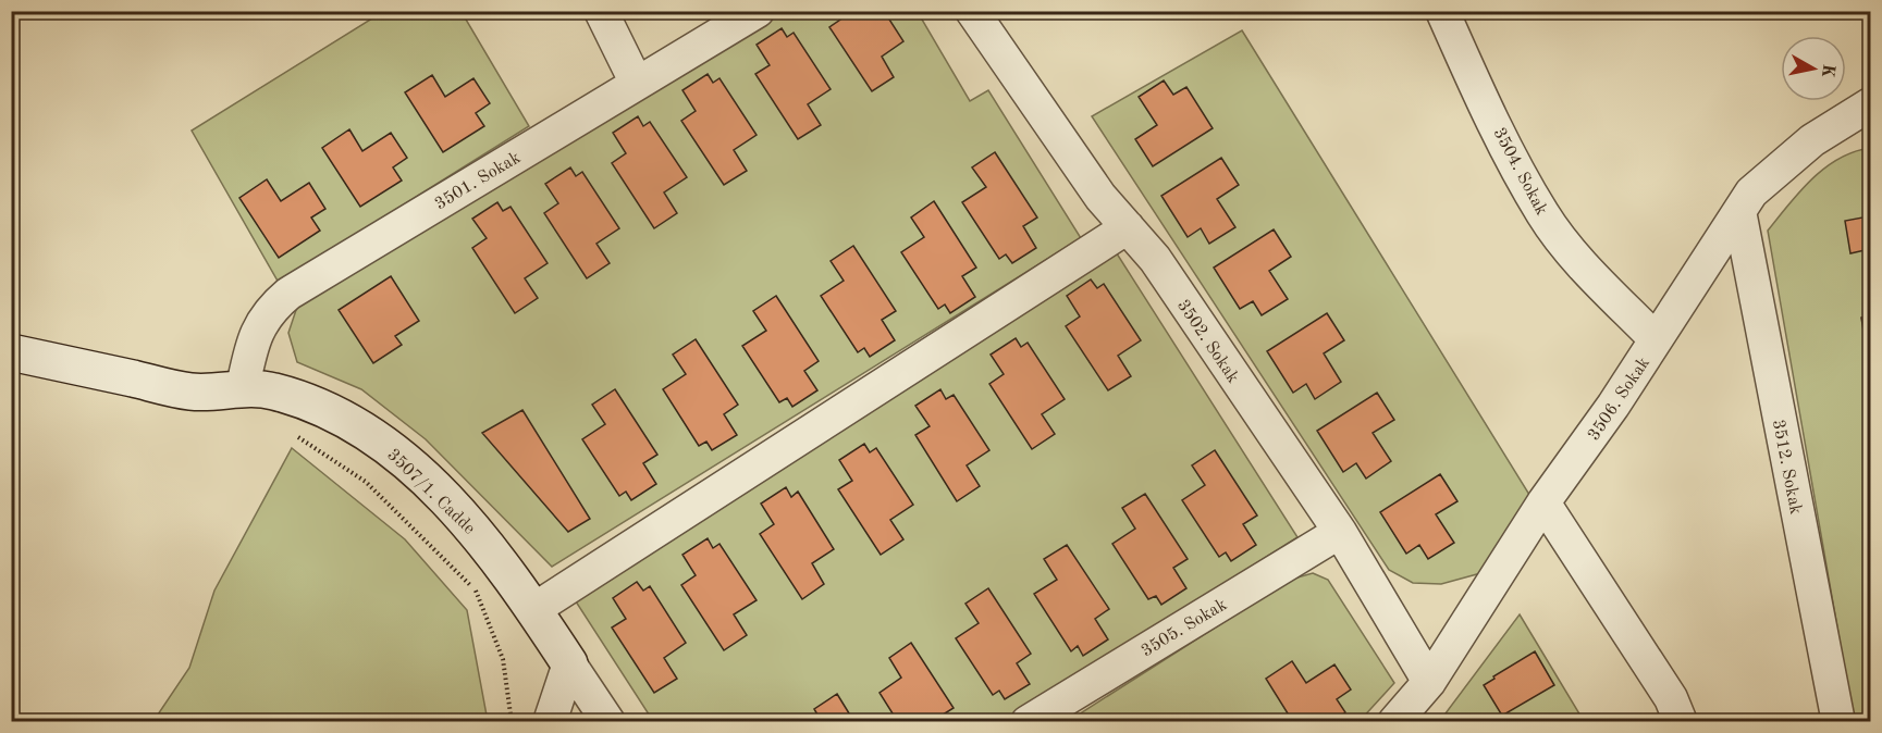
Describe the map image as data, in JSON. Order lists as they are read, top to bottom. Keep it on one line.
{"streets":{"street":["3504. Sokak","3501. Sokak","3502. Sokak","3506. Sokak","3512. Sokak","3507/1. Cadde","3505. Sokak"]},"crossings":[["3504. Sokak","3506. Sokak"],["3501. Sokak","3507/1. Cadde"],["3502. Sokak","3506. Sokak"],["3502. Sokak","3505. Sokak"],["3506. Sokak","3512. Sokak"]],"north":"right"}
